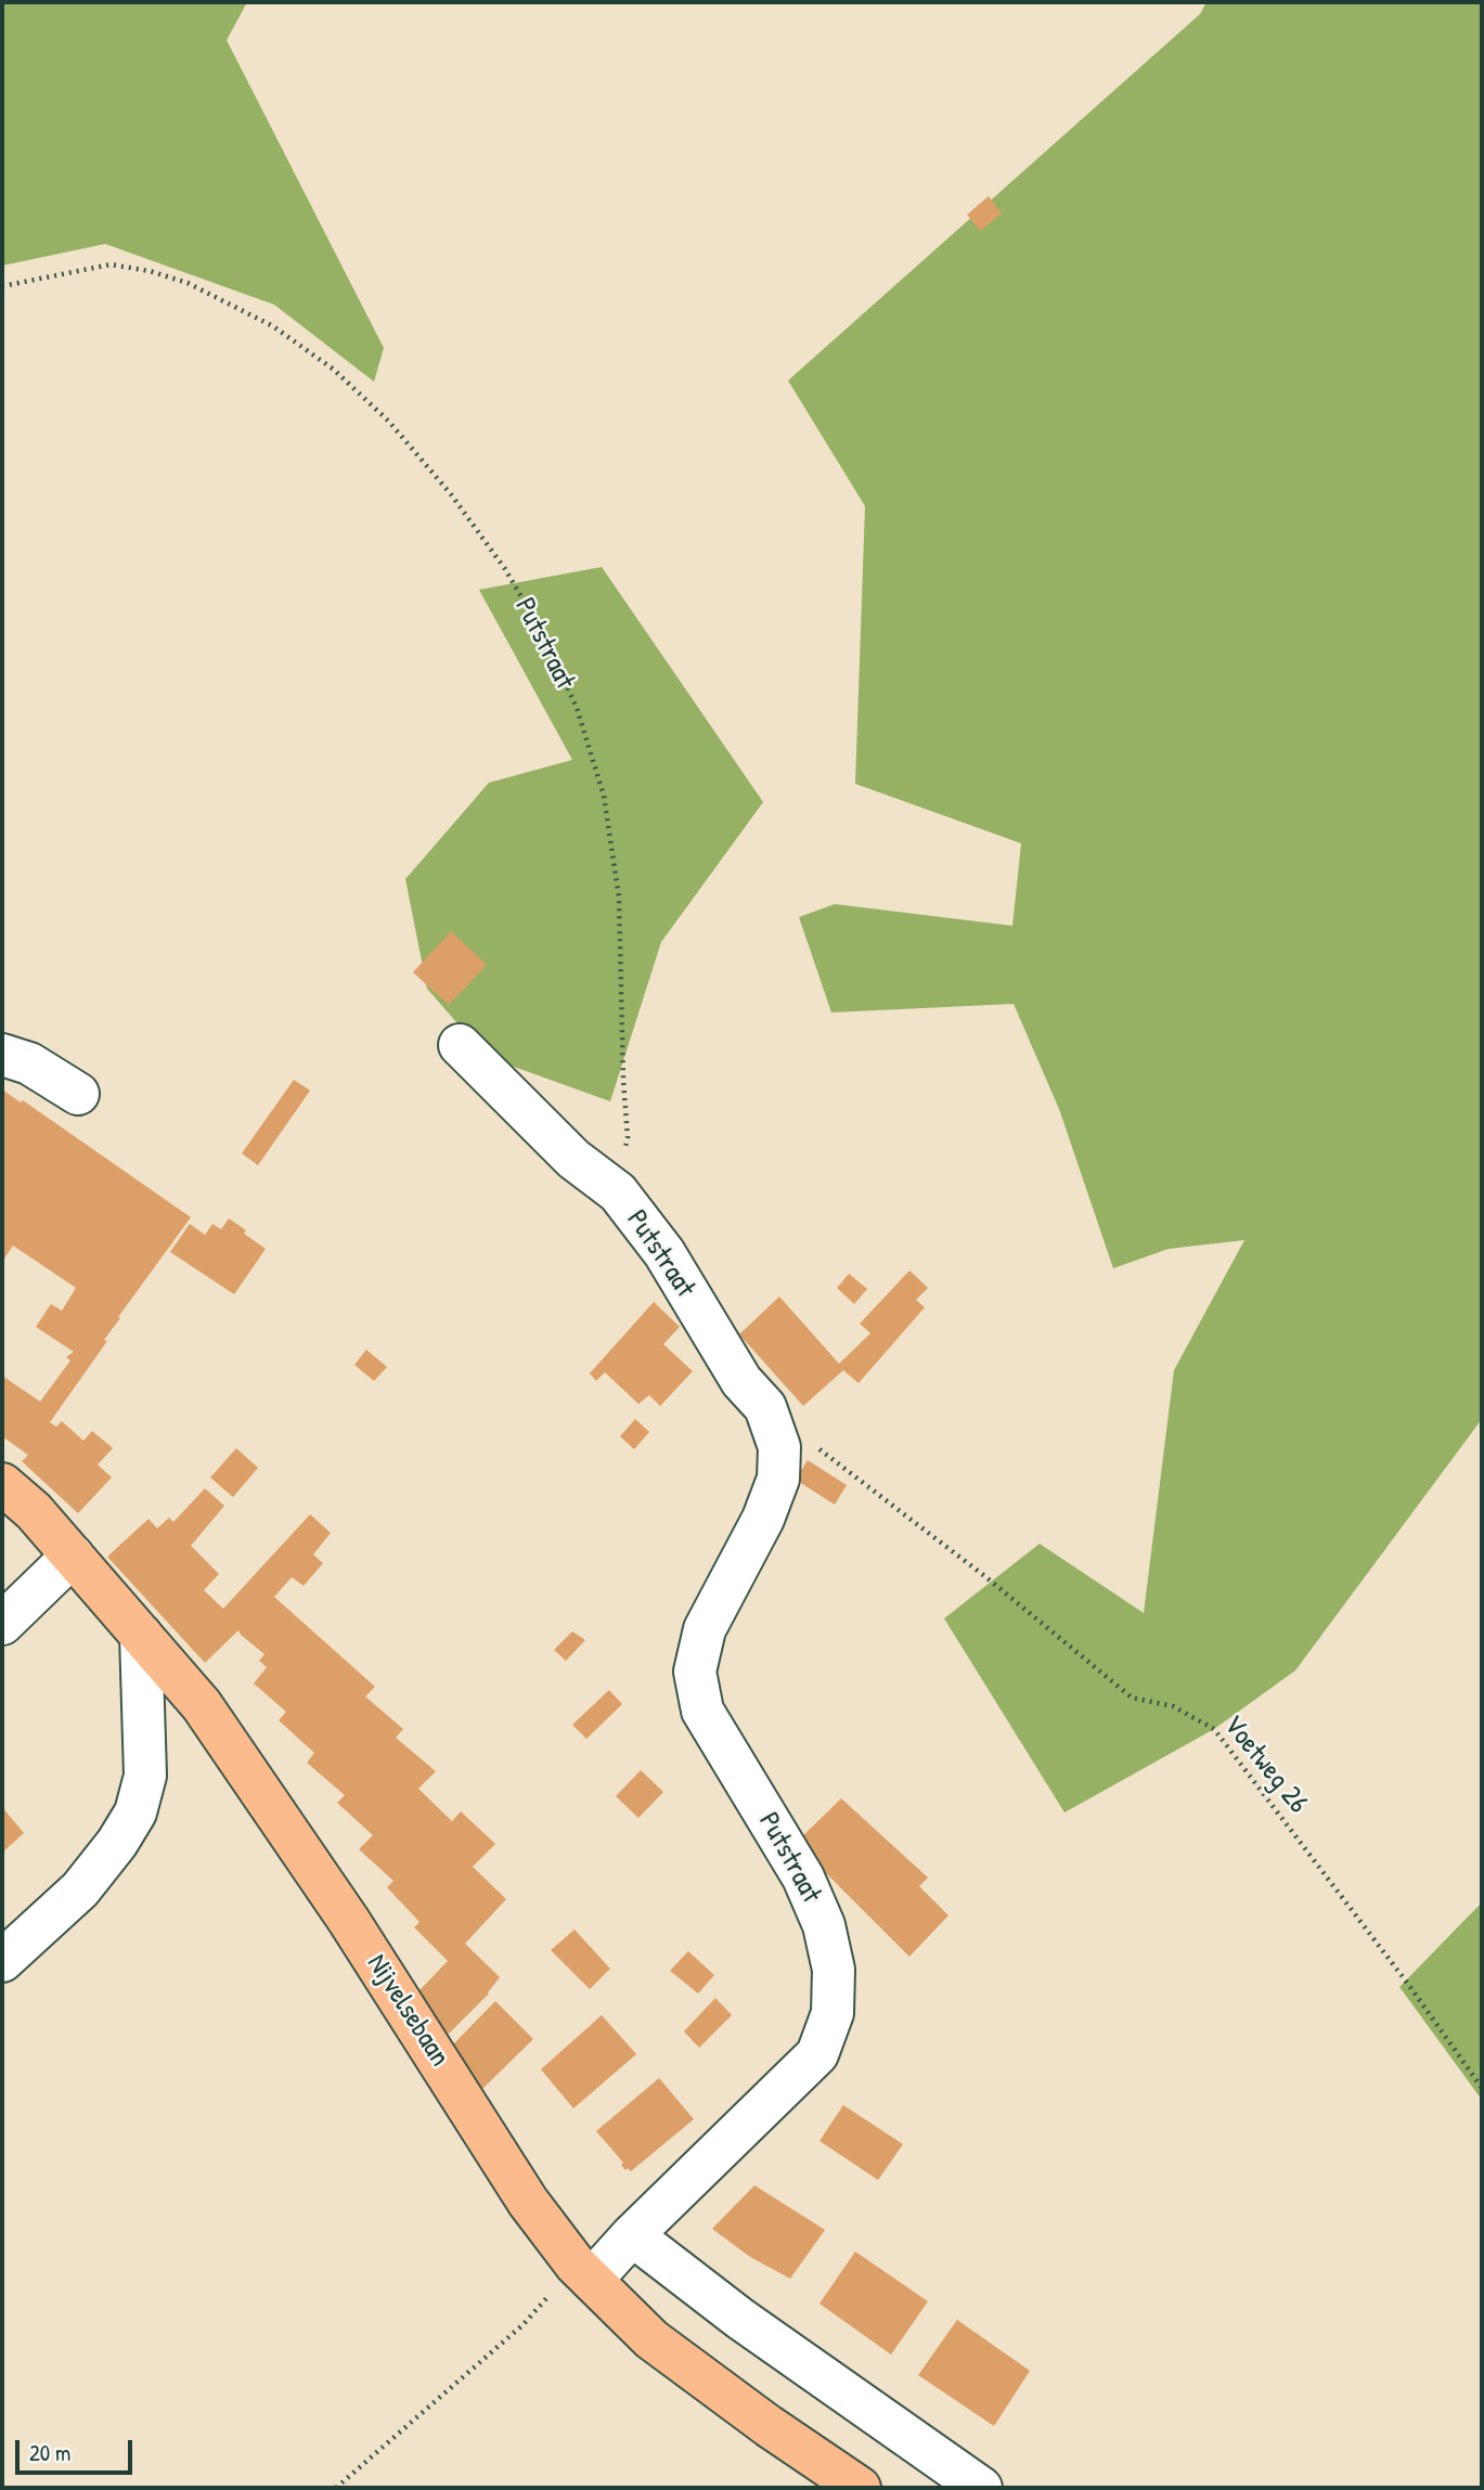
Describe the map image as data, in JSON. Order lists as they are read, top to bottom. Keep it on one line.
{"streets":{"main road":["Nijvelsebaan"],"street":["Putstraat"],"path":["Voetweg 26"]},"crossings":[["Putstraat","Voetweg 26"],["Putstraat","Nijvelsebaan"]],"scale_bar":"20 m"}
